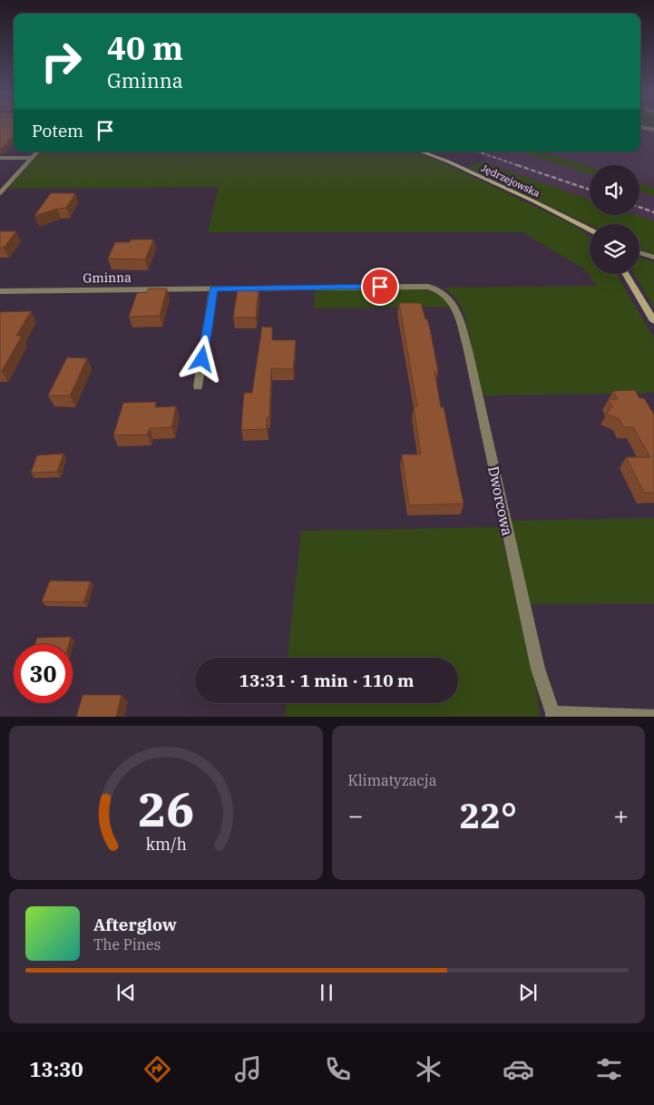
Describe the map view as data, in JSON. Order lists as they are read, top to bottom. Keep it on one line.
{"streets":{"street":["Jędrzejowska","Gminna","Dworcowa"]},"crossings":[["Gminna","Dworcowa"]],"page":{"turn":["40 m","Gminna"],"then":"Potem","limit":"30","trip":"13:31 · 1 min · 110 m","tile":"Klimatyzacja","heat":["−","22°","+"],"song":["Afterglow","The Pines"],"tabs":"13:30","gauge":["26","km/h"]}}
